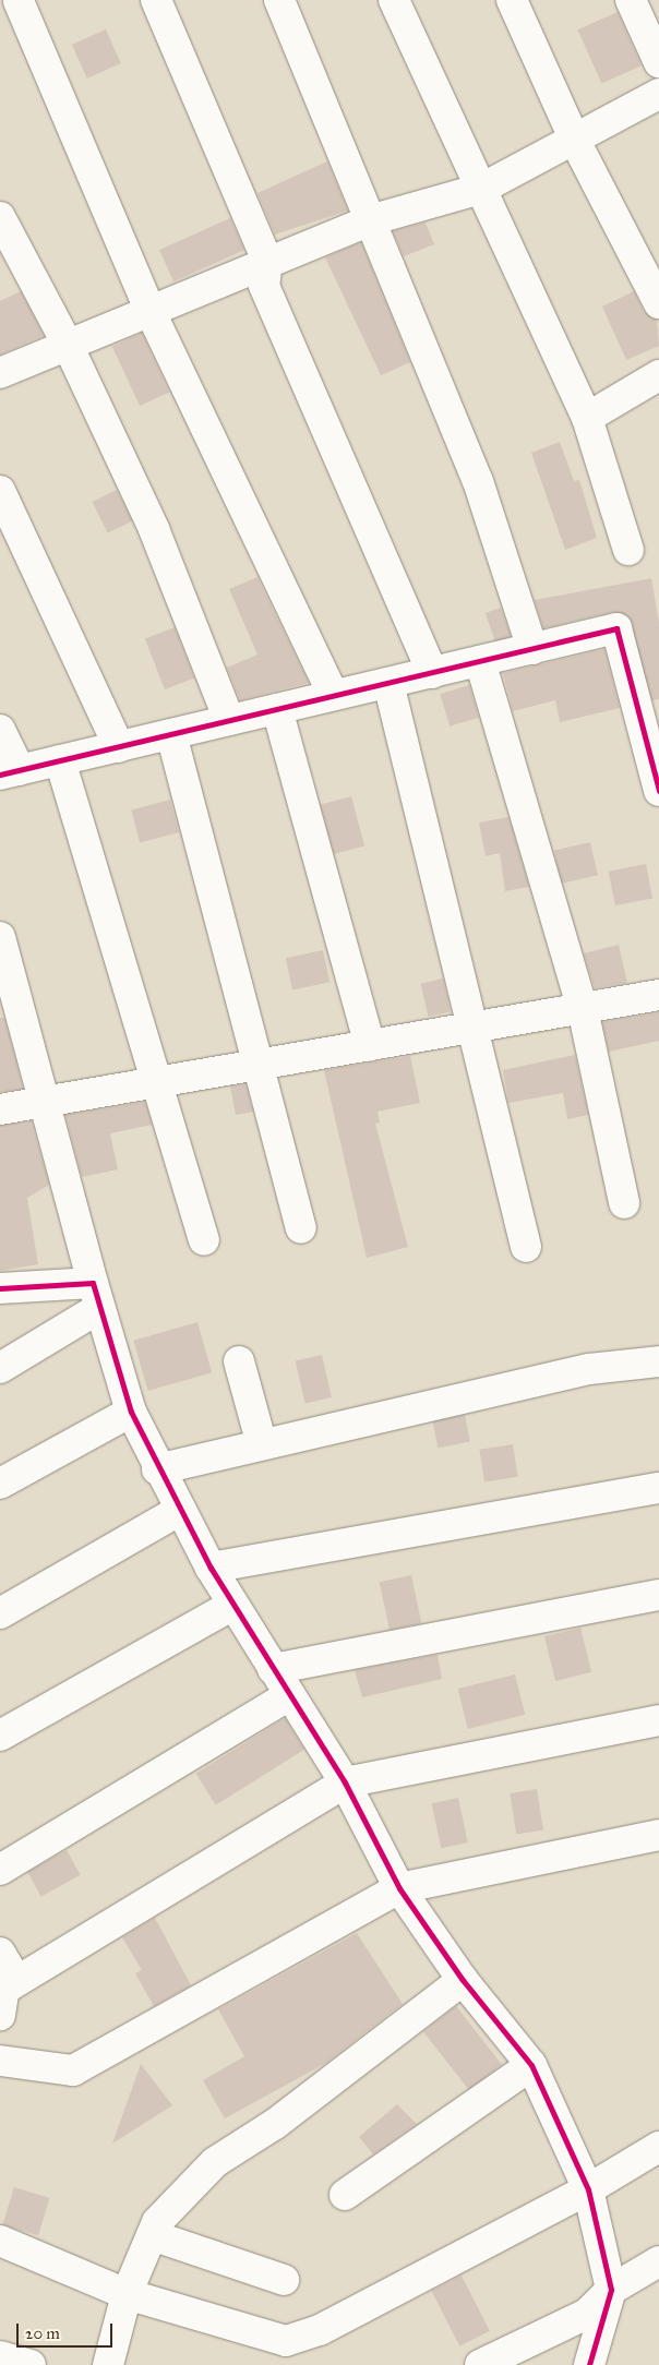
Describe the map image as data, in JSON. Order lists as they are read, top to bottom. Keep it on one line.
{"scale_bar":"20 m"}
